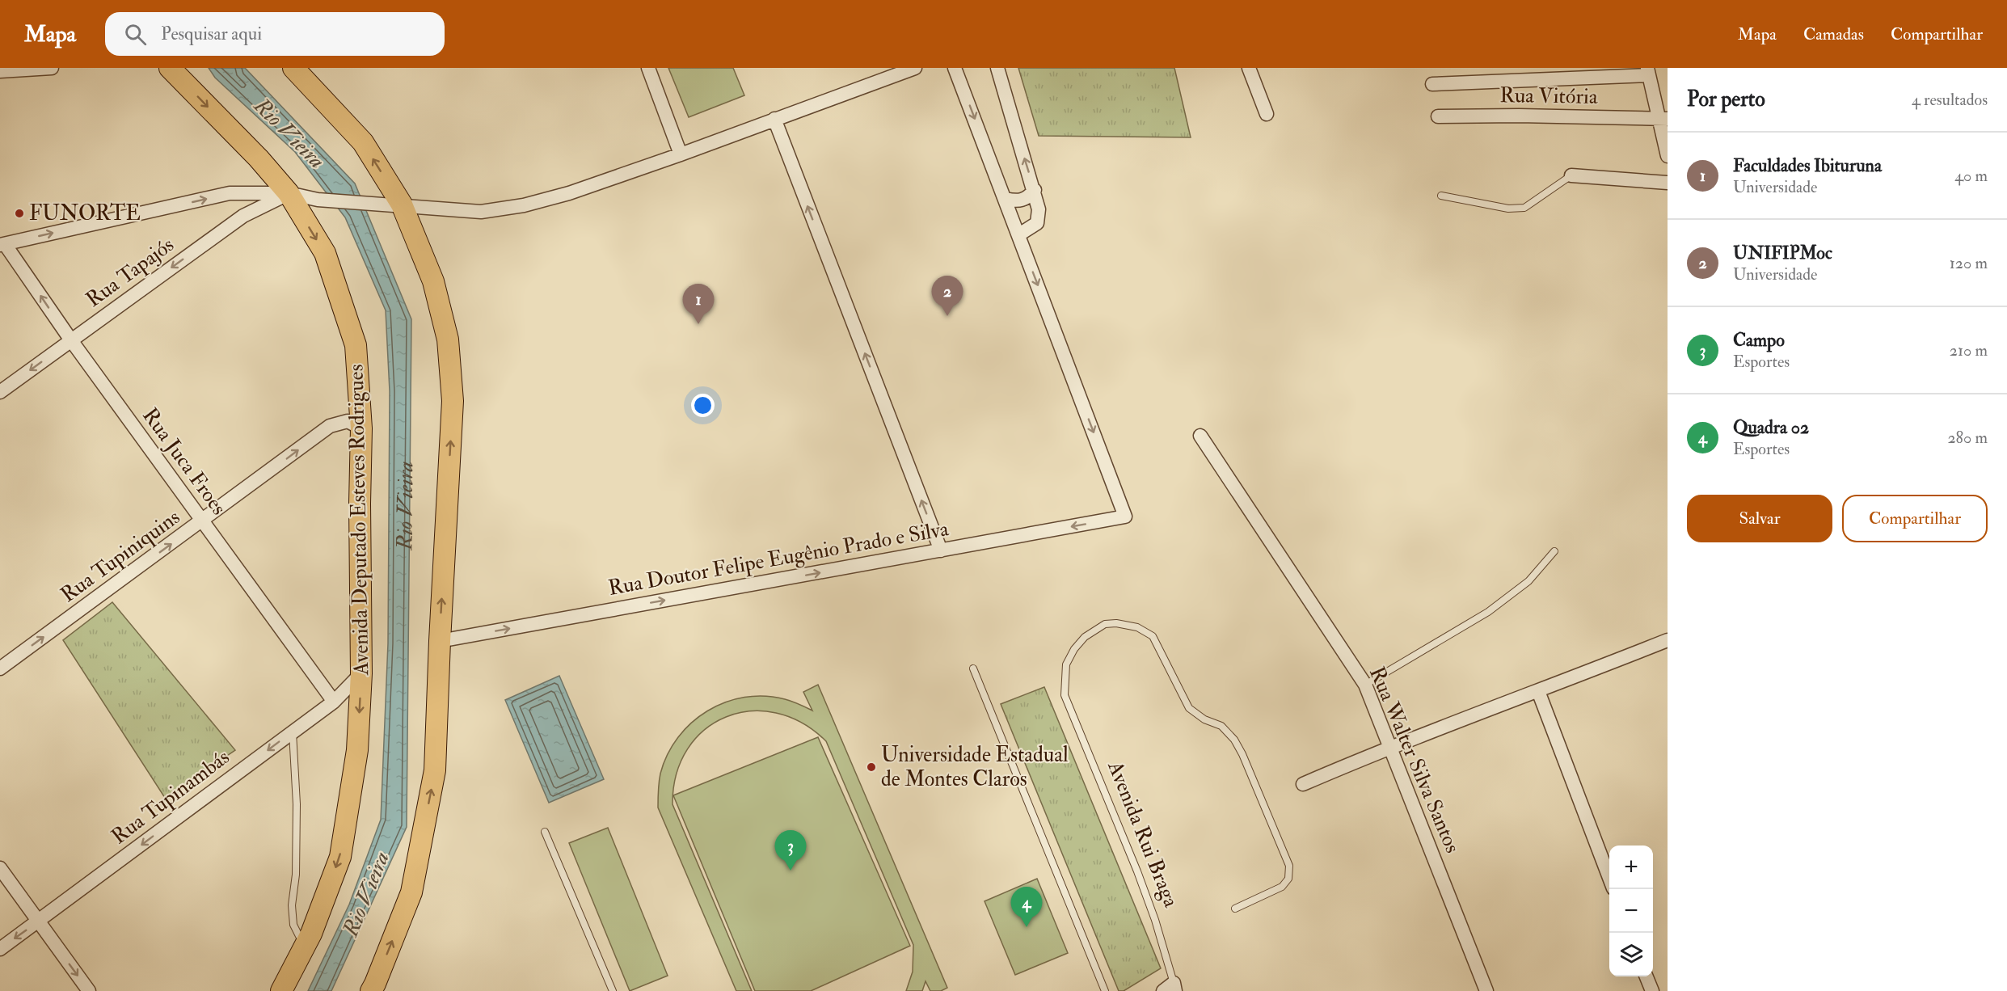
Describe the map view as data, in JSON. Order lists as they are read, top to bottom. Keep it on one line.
{"streets":{"main road":["Avenida Deputado Esteves Rodrigues"],"street":["Rua Vitória","Rua Tapajós","Rua Juca Froes","Rua Tupiniquins","Rua Doutor Felipe Eugênio Prado e Silva","Rua Walter Silva Santos","Rua Tupinambás"],"lane":["Avenida Rui Braga"]},"crossings":[["Rua Tapajós","Rua Juca Froes"],["Rua Tapajós","Avenida Deputado Esteves Rodrigues"],["Rua Juca Froes","Rua Tupiniquins"],["Rua Juca Froes","Rua Tupinambás"],["Avenida Deputado Esteves Rodrigues","Rua Tupiniquins"],["Avenida Deputado Esteves Rodrigues","Rua Tupinambás"]],"one_way":["Rua Tupiniquins","Rua Tupinambás"],"water":["Rio Vieira"],"places":["FUNORTE","Universidade Estadual de Montes Claros"],"page":{"header":"Mapa","search":"Pesquisar aqui","nav":["Mapa","Camadas","Compartilhar"],"heading":["Por perto","4 resultados"],"list":[{"mark":"1","name":"Faculdades Ibituruna","note":"Universidade","value":"40 m"},{"mark":"2","name":"UNIFIPMoc","note":"Universidade","value":"120 m"},{"mark":"3","name":"Campo","note":"Esportes","value":"210 m"},{"mark":"4","name":"Quadra 02","note":"Esportes","value":"280 m"}],"pins":["2","1","3","4"],"buttons":["Salvar","Compartilhar"],"map_buttons":["+","−"]}}
